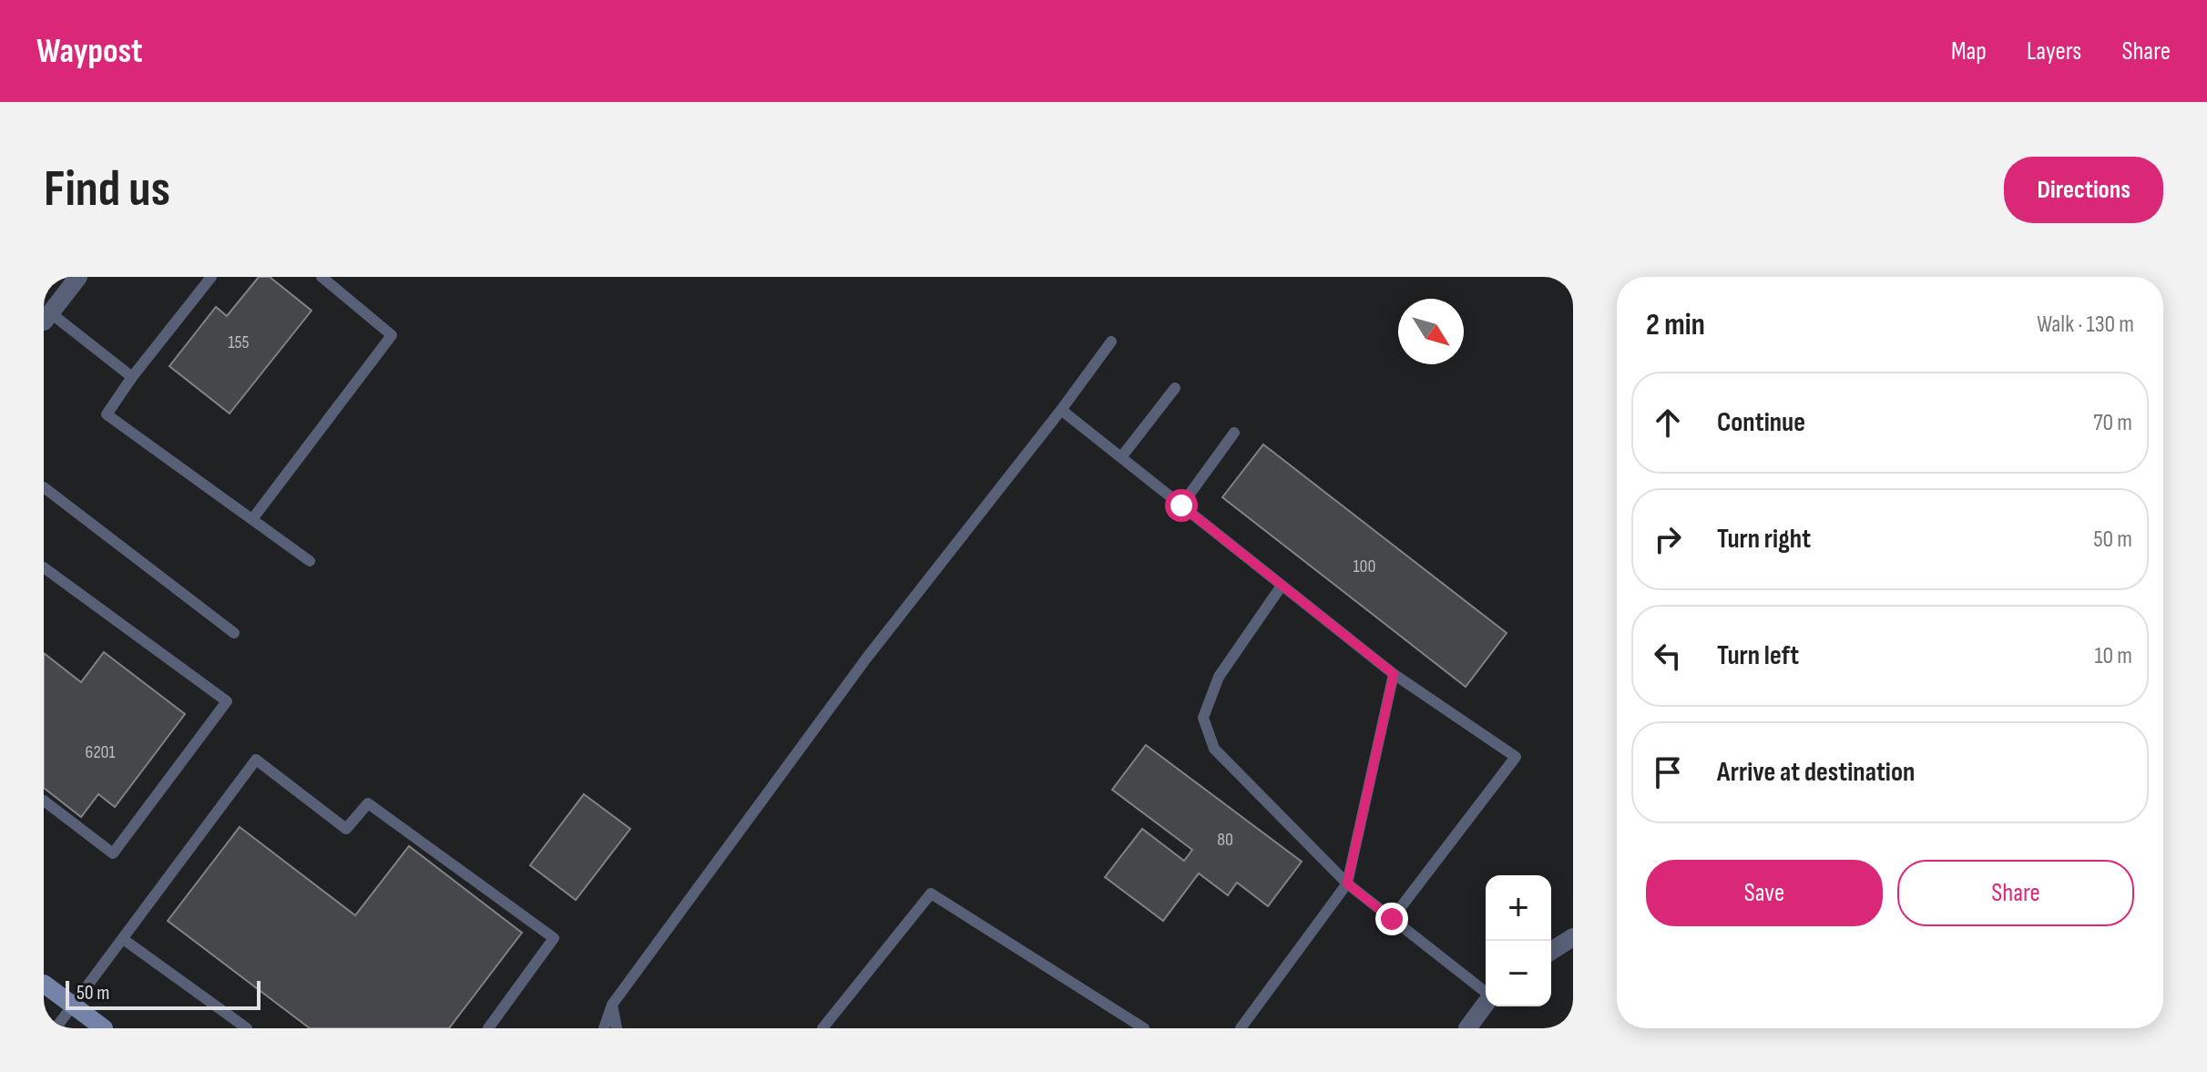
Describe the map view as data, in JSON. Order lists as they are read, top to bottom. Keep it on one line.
{"house_numbers":["155","100","6201","80"],"scale_bar":"50 m","north":"bottom right","page":{"header":"Waypost","nav":["Map","Layers","Share"],"buttons":["Directions",["Save","Share"]],"title":"Find us","heading":["2 min","Walk · 130 m"],"list":[["Continue","70 m"],["Turn right","50 m"],["Turn left","10 m"],"Arrive at destination"],"map_buttons":["+","−"],"scale":"50 m"}}
